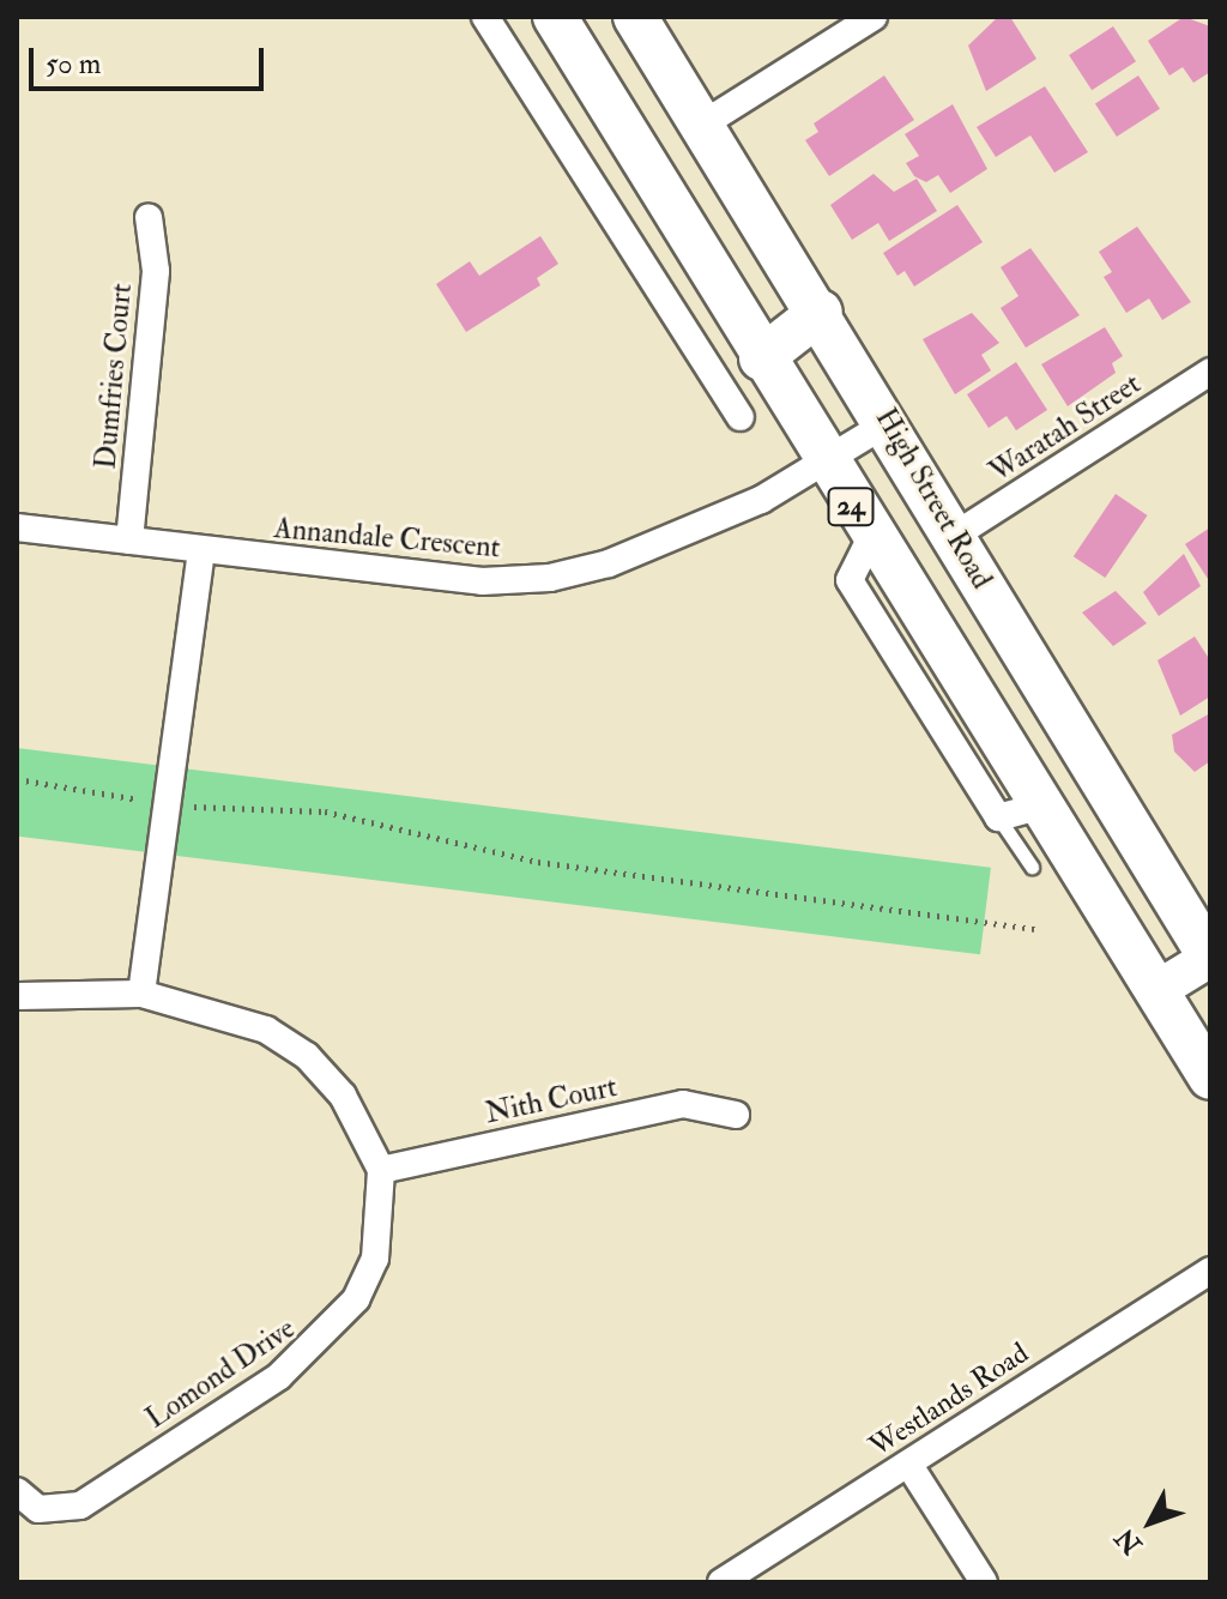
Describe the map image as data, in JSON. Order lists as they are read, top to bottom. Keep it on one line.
{"streets":{"main road":["High Street Road","24"],"street":["Dumfries Court","Waratah Street","Annandale Crescent","Nith Court","Lomond Drive","Westlands Road"]},"crossings":[["Dumfries Court","Annandale Crescent"],["Waratah Street","High Street Road"],["High Street Road","Annandale Crescent"],["24","Annandale Crescent"],["Nith Court","Lomond Drive"]],"scale_bar":"50 m","north":"bottom left"}
